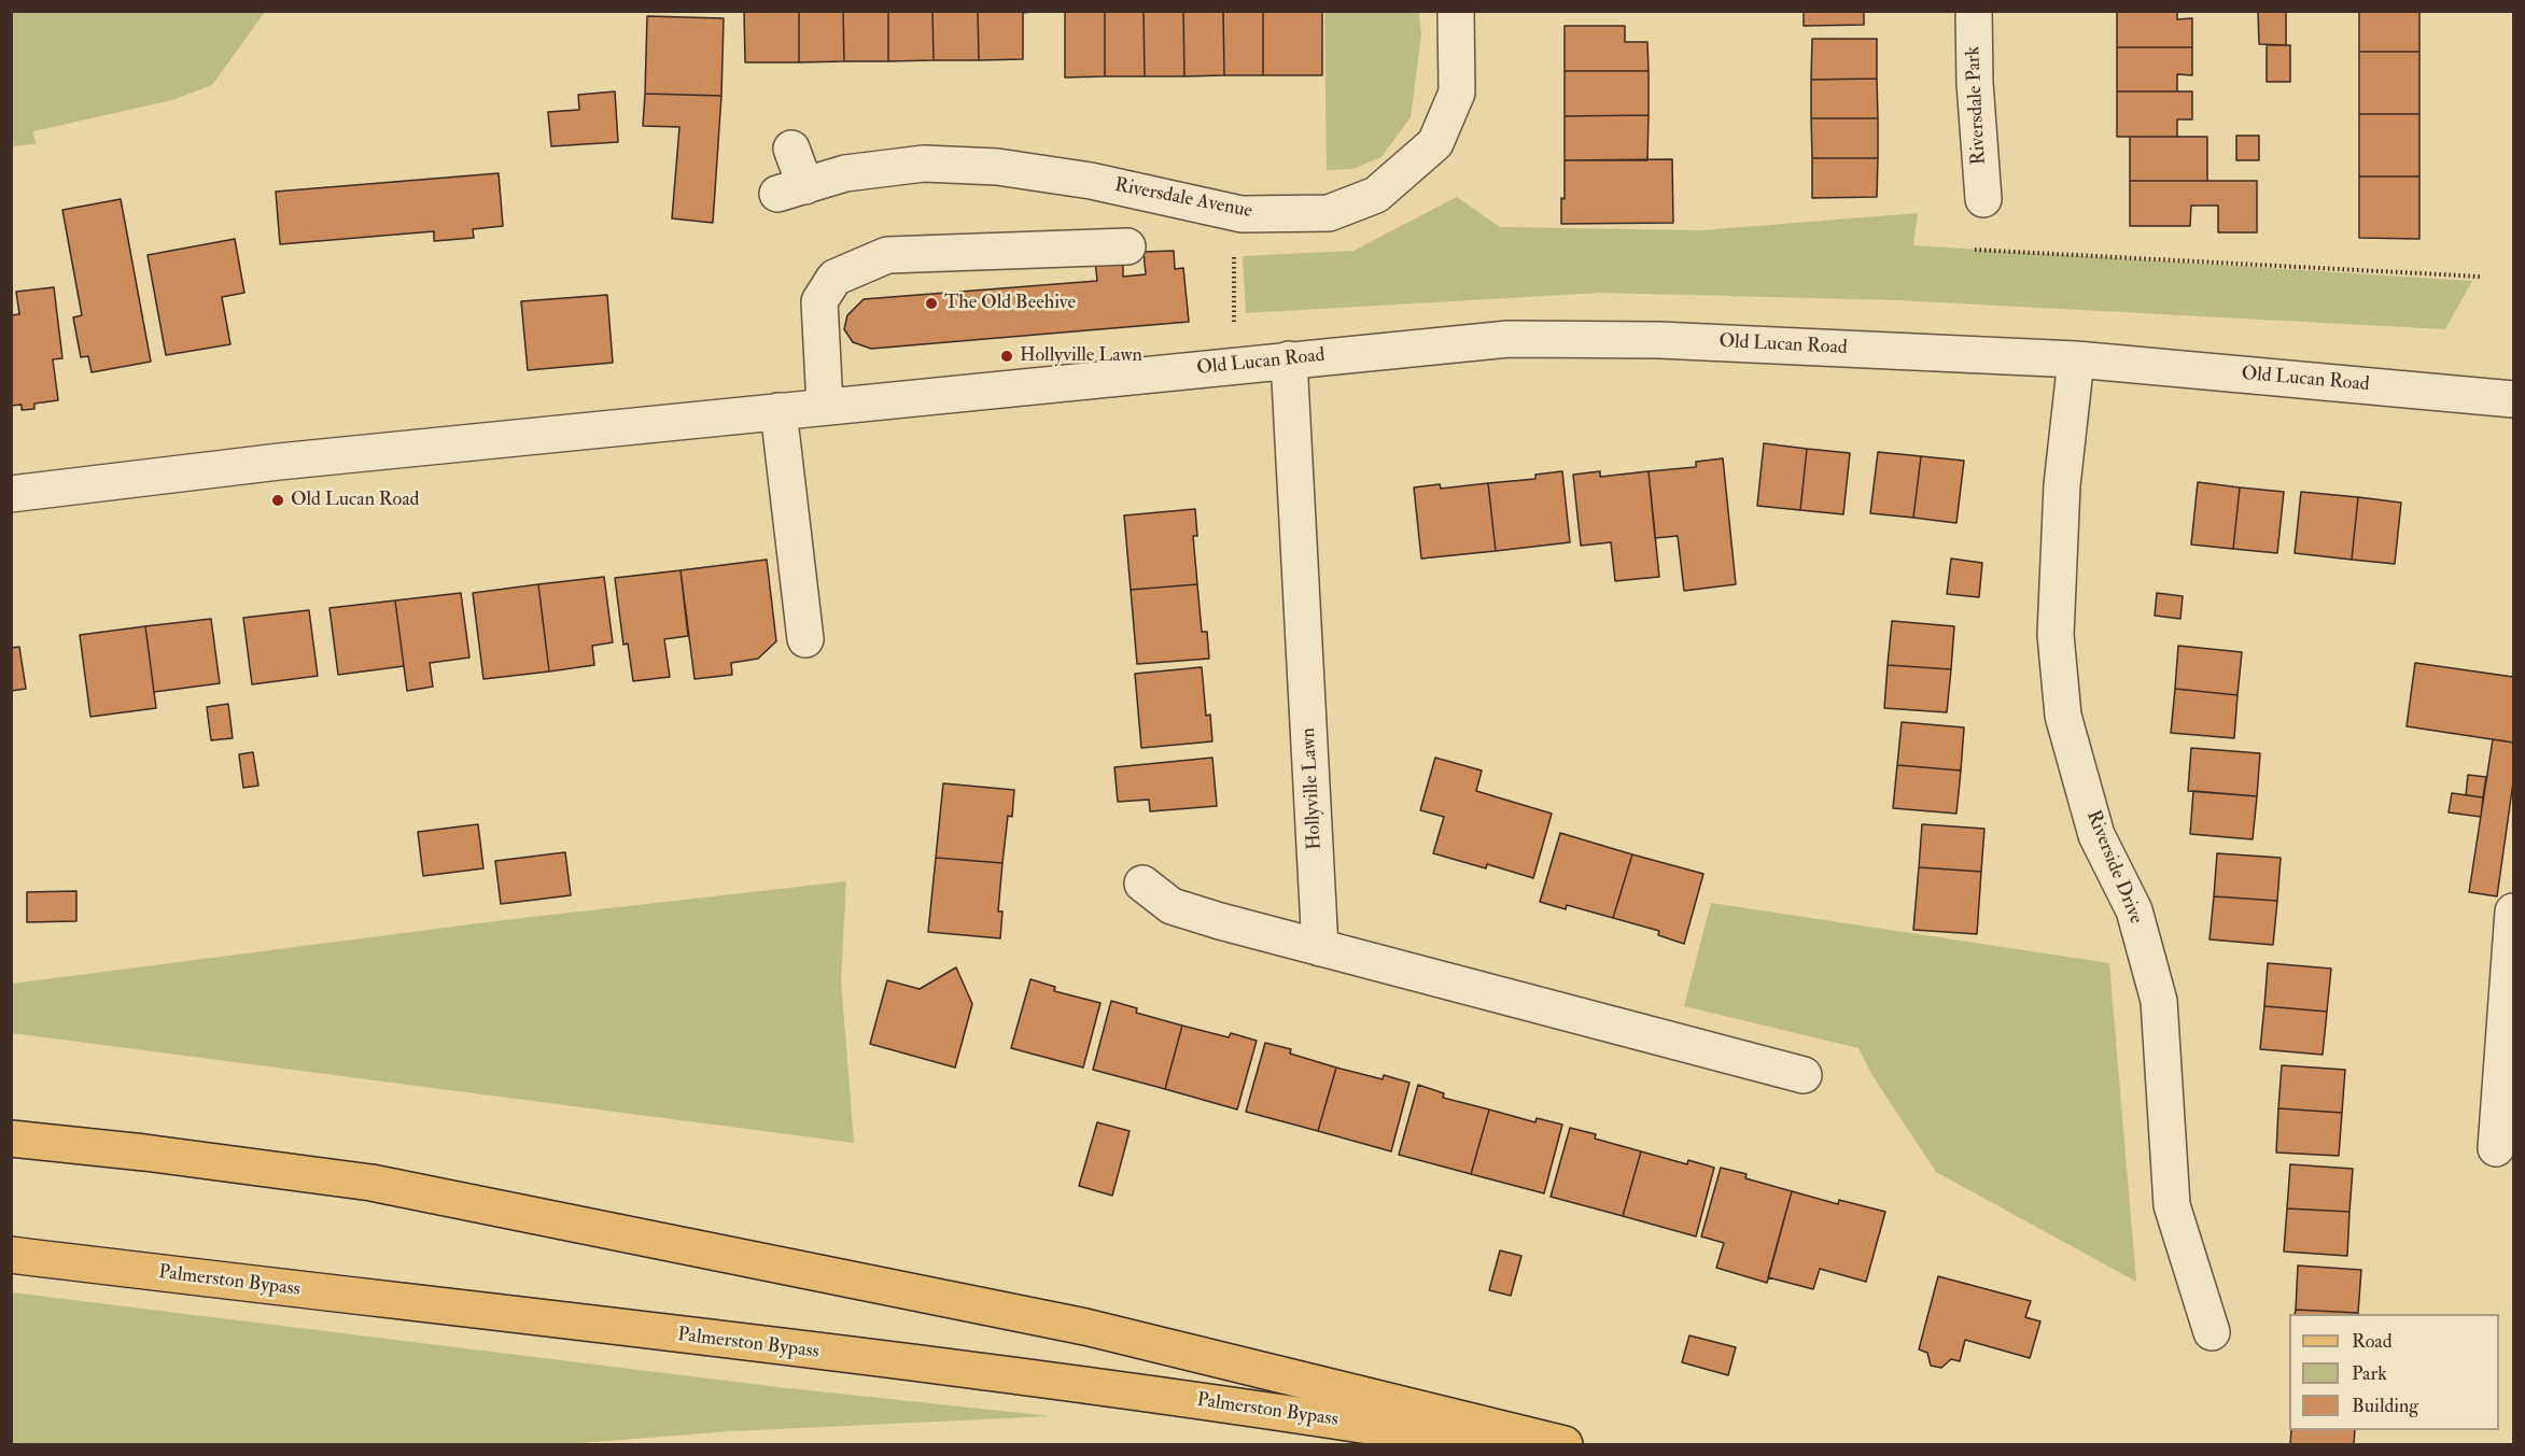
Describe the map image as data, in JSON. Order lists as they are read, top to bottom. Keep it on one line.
{"streets":{"main road":["Palmerston Bypass"],"street":["Riversdale Park","Riversdale Avenue","Old Lucan Road","Hollyville Lawn","Riverside Drive"]},"crossings":[["Old Lucan Road","Hollyville Lawn"],["Old Lucan Road","Riverside Drive"]],"places":["The Old Beehive","Hollyville Lawn","Old Lucan Road"],"legend":["Road","Park","Building"]}
